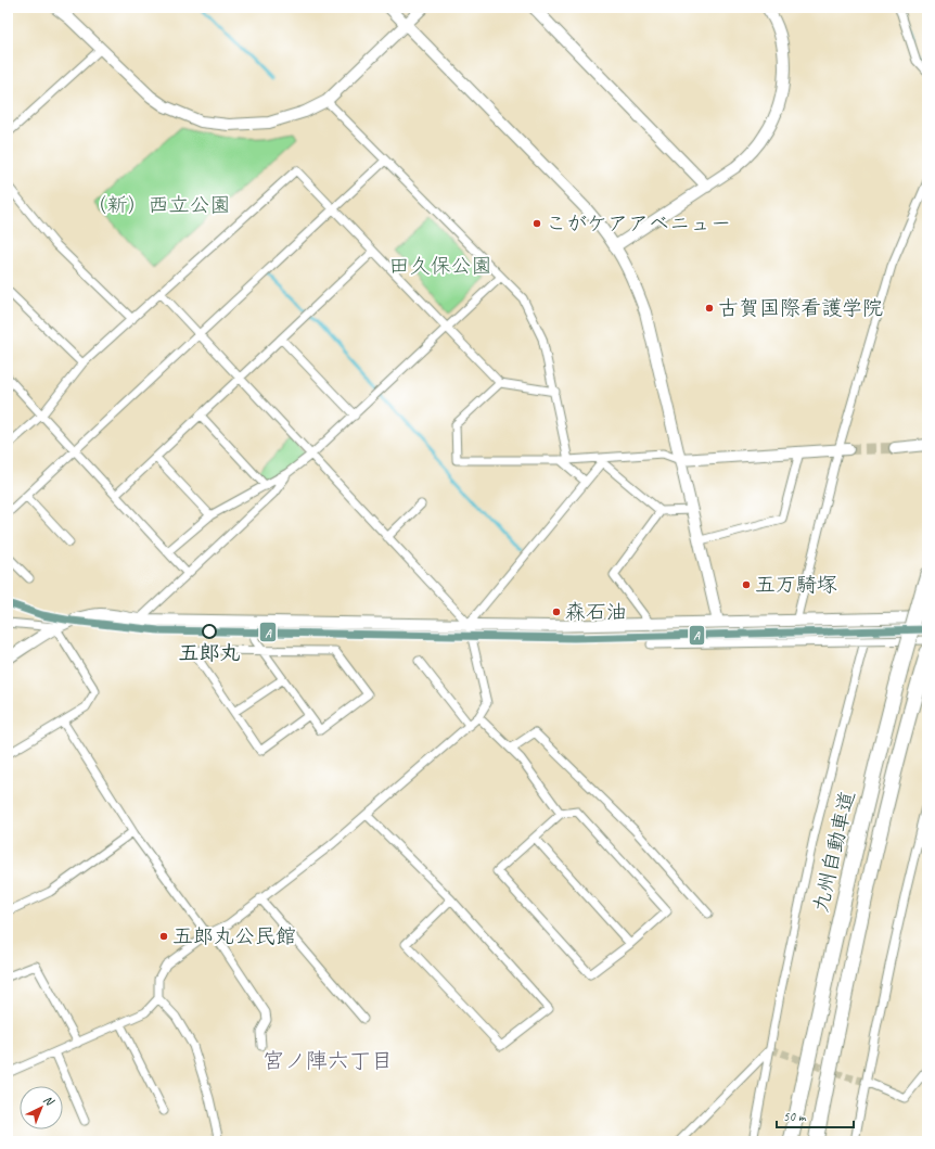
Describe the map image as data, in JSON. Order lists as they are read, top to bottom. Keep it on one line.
{"streets":{"highway":["九州自動車道"]},"districts":["宮ノ陣六丁目"],"parks":["（新）西立公園","田久保公園"],"places":["こがケアアベニュー","古賀国際看護学院","五万騎塚","森石油","五郎丸","五郎丸公民館"],"lines":["transit line A"],"scale_bar":"50 m","north":"top right"}
